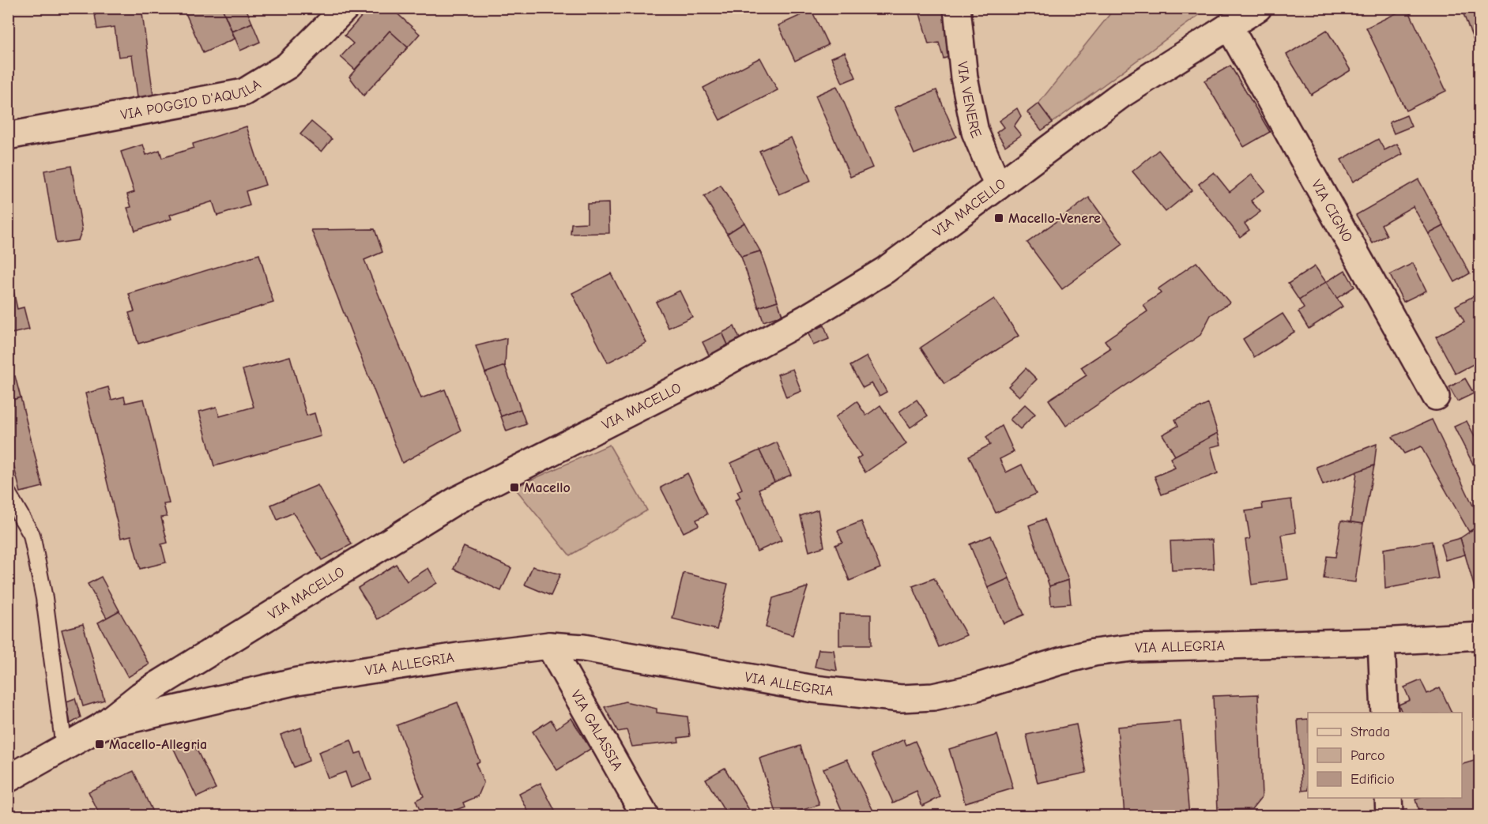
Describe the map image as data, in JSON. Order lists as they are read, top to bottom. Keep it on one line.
{"streets":{"street":["VIA POGGIO D'AQUILA","VIA VENERE","VIA MACELLO","VIA CIGNO","VIA ALLEGRIA","VIA GALASSIA"]},"crossings":[["VIA VENERE","VIA MACELLO"],["VIA MACELLO","VIA CIGNO"],["VIA MACELLO","VIA ALLEGRIA"],["VIA ALLEGRIA","VIA GALASSIA"]],"places":{"transit":["Macello-Venere","Macello","Macello-Allegria"]},"legend":["Strada","Parco","Edificio"]}
